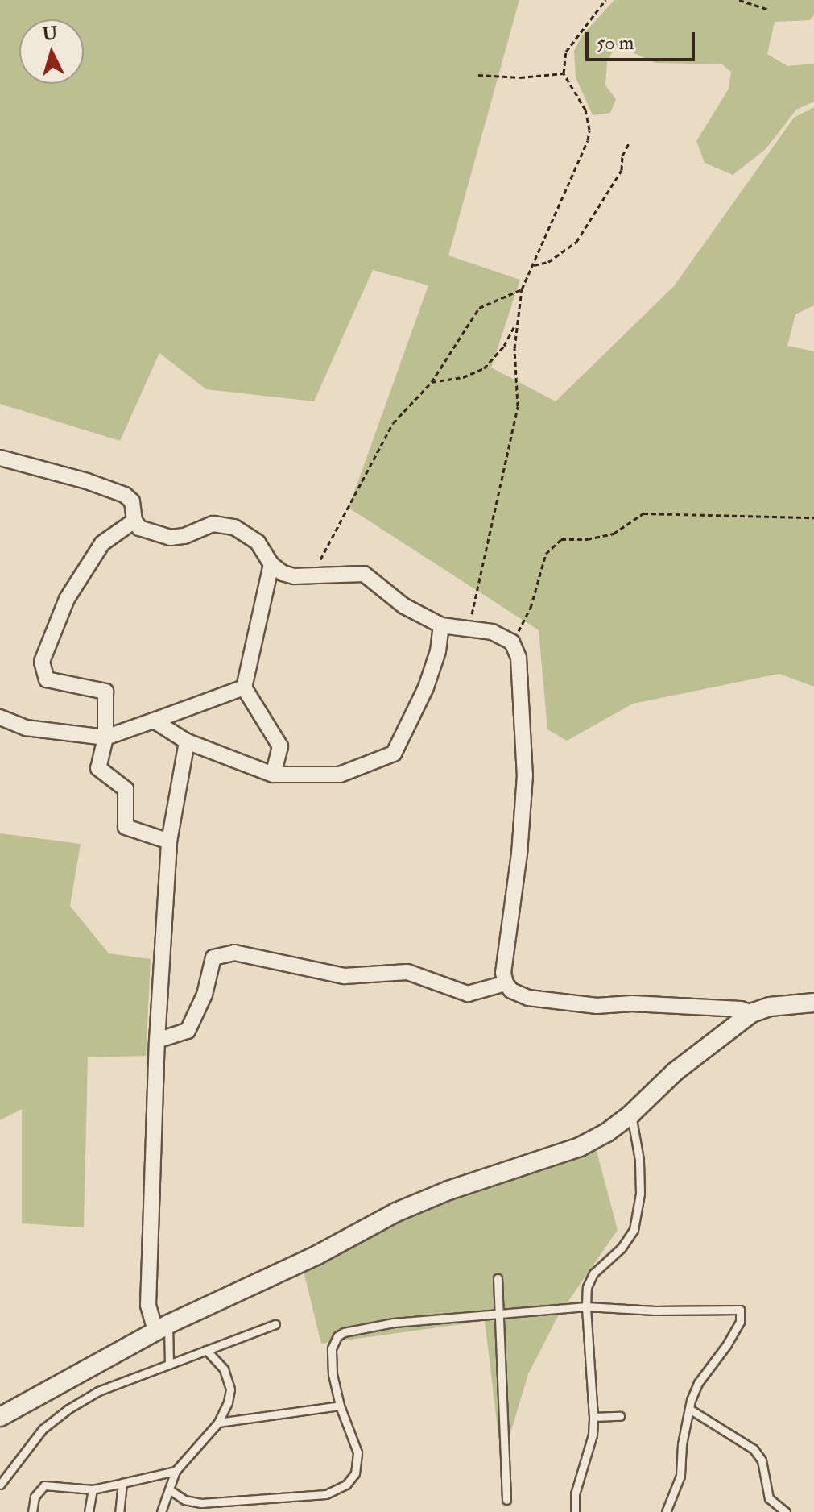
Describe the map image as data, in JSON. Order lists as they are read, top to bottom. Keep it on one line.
{"scale_bar":"50 m","north":"top"}
